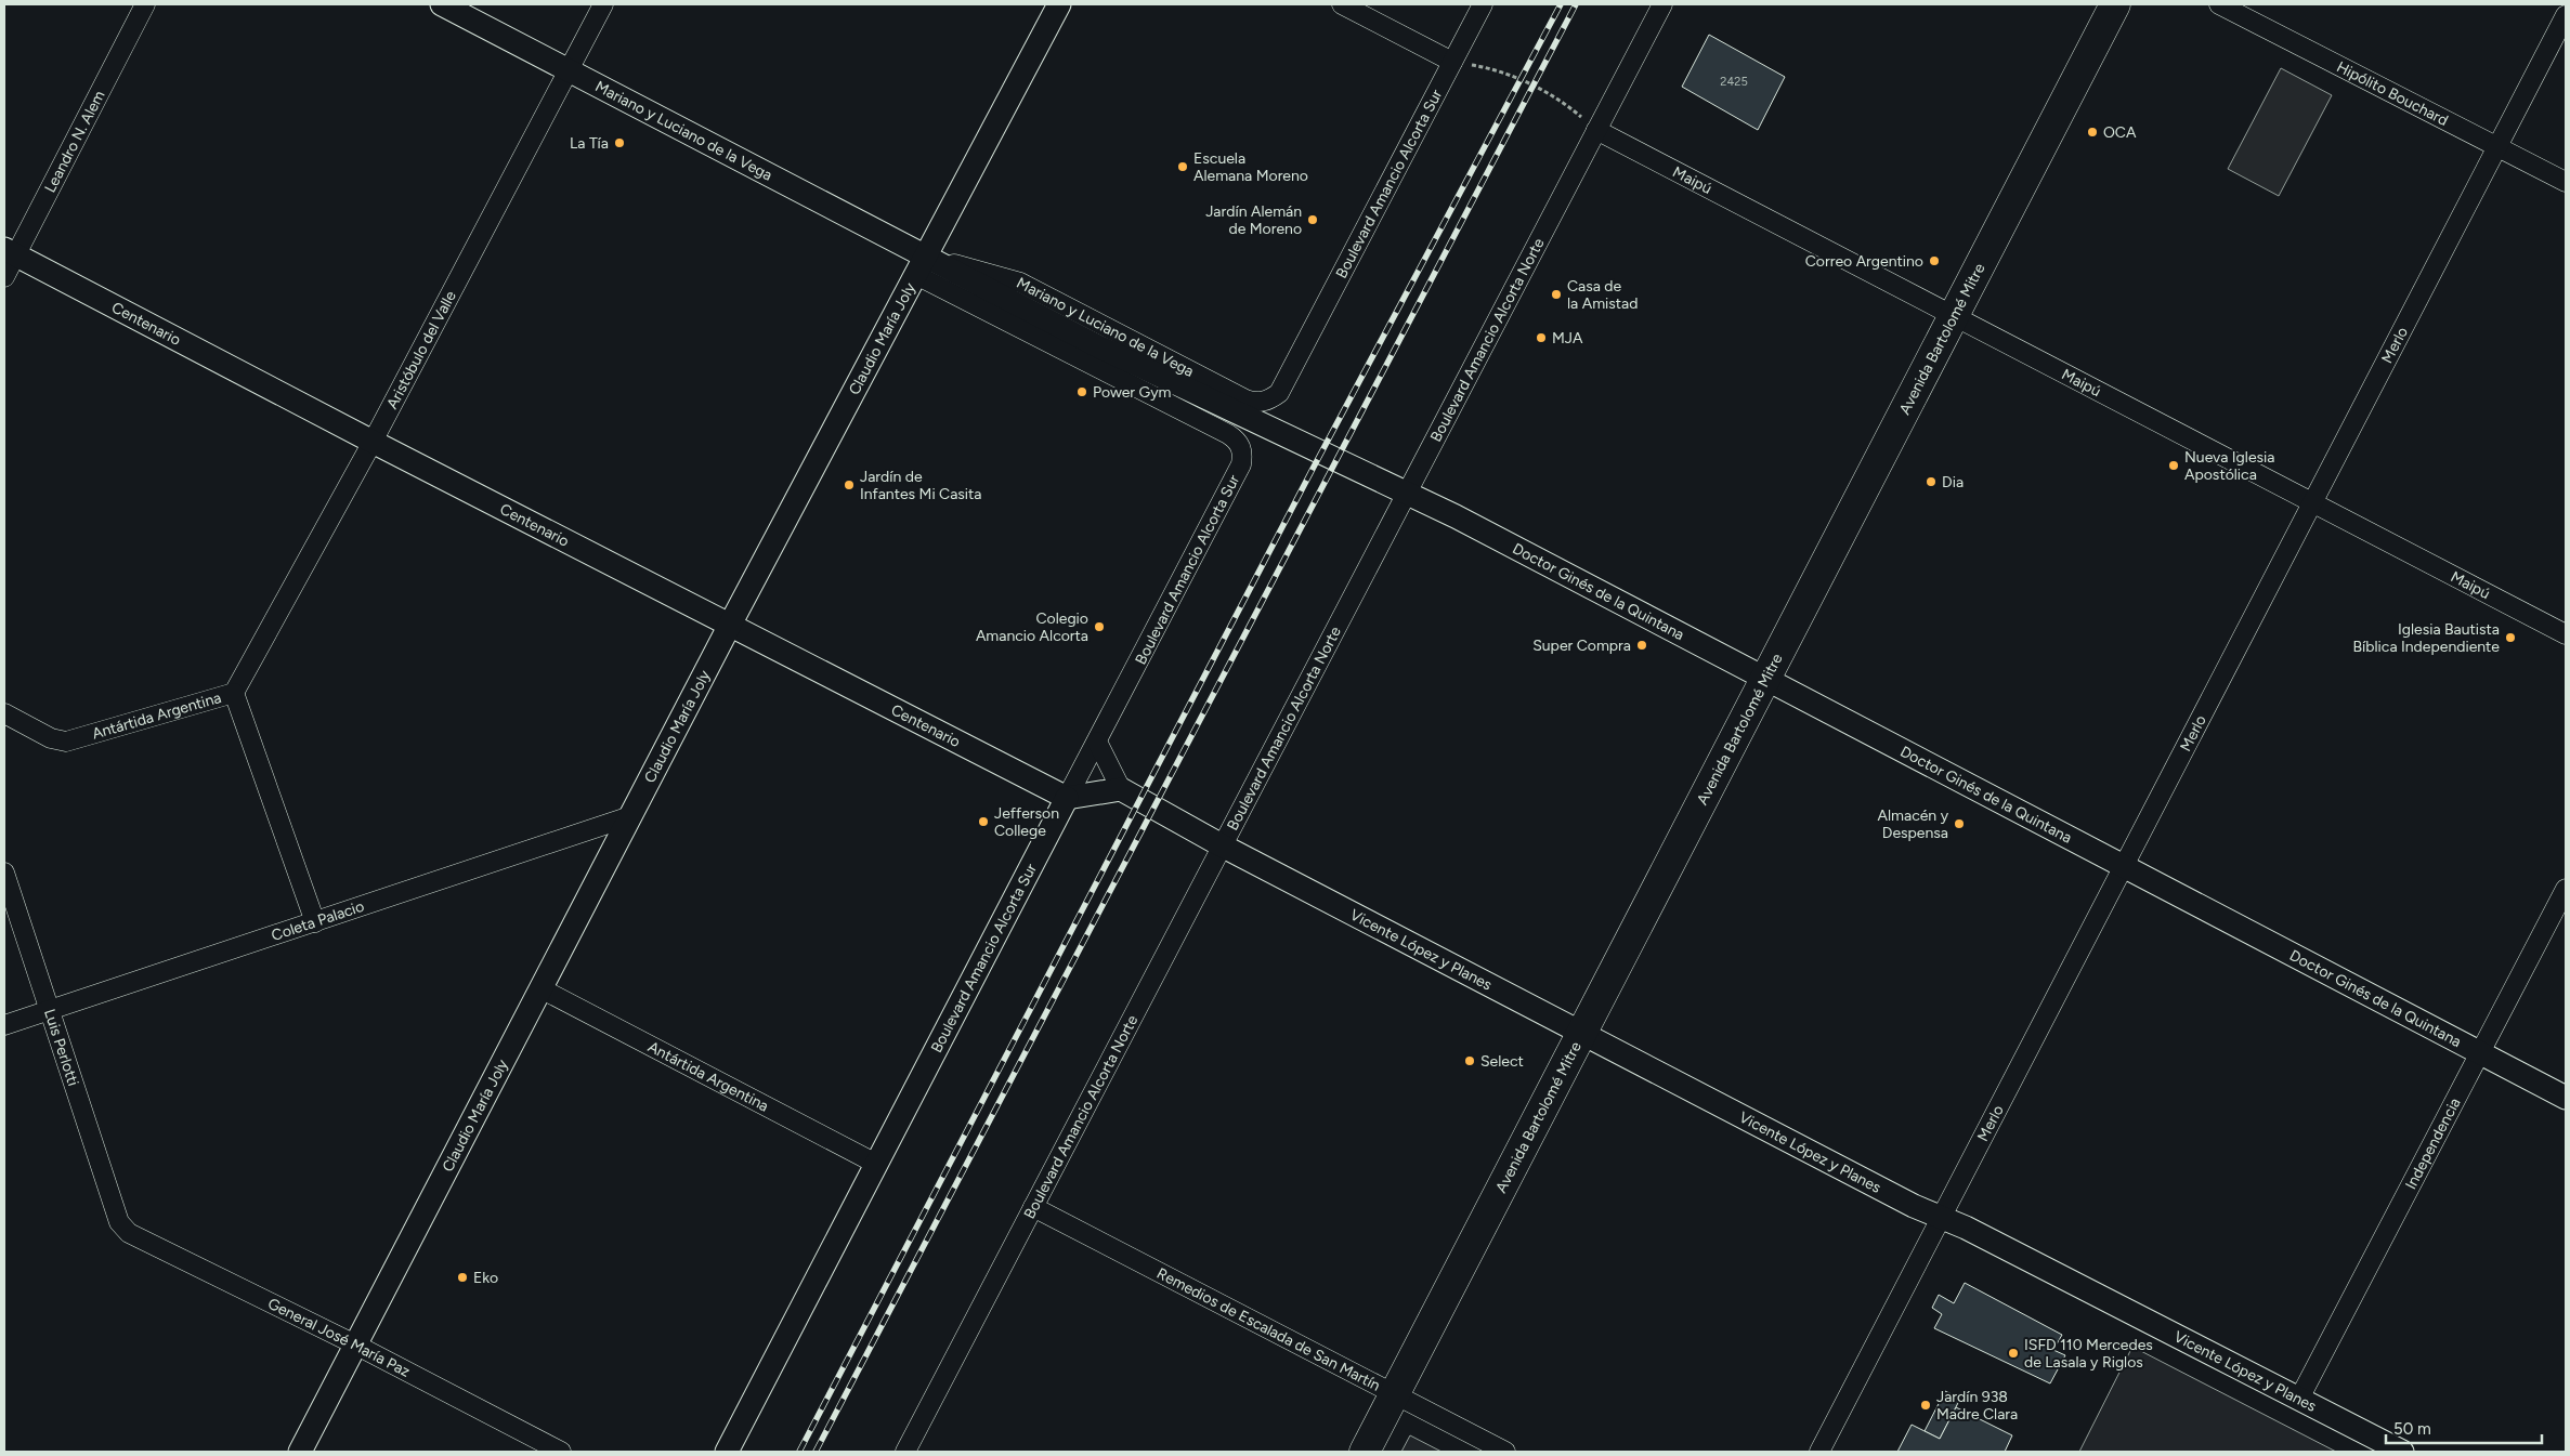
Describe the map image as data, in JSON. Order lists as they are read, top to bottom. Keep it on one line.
{"streets":{"main road":["Avenida Bartolomé Mitre"],"street":["Hipólito Bouchard","Mariano y Luciano de la Vega","Leandro N. Alem","Maipú","Boulevard Amancio Alcorta Sur","Centenario","Claudio María Joly","Boulevard Amancio Alcorta Norte","Merlo","Aristóbulo del Valle","Doctor Ginés de la Quintana","Antártida Argentina","Coleta Palacio","Vicente López y Planes","Luis Perlotti","Independencia","Remedios de Escalada de San Martín","General José María Paz"]},"crossings":[["Hipólito Bouchard","Merlo"],["Mariano y Luciano de la Vega","Boulevard Amancio Alcorta Sur"],["Mariano y Luciano de la Vega","Claudio María Joly"],["Mariano y Luciano de la Vega","Boulevard Amancio Alcorta Norte"],["Mariano y Luciano de la Vega","Aristóbulo del Valle"],["Mariano y Luciano de la Vega","Doctor Ginés de la Quintana"],["Leandro N. Alem","Centenario"],["Maipú","Avenida Bartolomé Mitre"],["Maipú","Boulevard Amancio Alcorta Norte"],["Maipú","Merlo"],["Boulevard Amancio Alcorta Sur","Centenario"],["Boulevard Amancio Alcorta Sur","Antártida Argentina"],["Centenario","Claudio María Joly"],["Centenario","Aristóbulo del Valle"],["Avenida Bartolomé Mitre","Doctor Ginés de la Quintana"],["Avenida Bartolomé Mitre","Vicente López y Planes"],["Avenida Bartolomé Mitre","Remedios de Escalada de San Martín"],["Claudio María Joly","Antártida Argentina"],["Claudio María Joly","Coleta Palacio"],["Claudio María Joly","General José María Paz"],["Boulevard Amancio Alcorta Norte","Doctor Ginés de la Quintana"],["Boulevard Amancio Alcorta Norte","Vicente López y Planes"],["Boulevard Amancio Alcorta Norte","Remedios de Escalada de San Martín"],["Merlo","Doctor Ginés de la Quintana"],["Merlo","Vicente López y Planes"],["Aristóbulo del Valle","Antártida Argentina"],["Doctor Ginés de la Quintana","Independencia"],["Antártida Argentina","Coleta Palacio"],["Coleta Palacio","Luis Perlotti"],["Vicente López y Planes","Independencia"],["Luis Perlotti","General José María Paz"]],"places":["OCA","La Tía","Escuela Alemana Moreno","Jardín Alemán de Moreno","Correo Argentino","Casa de la Amistad","MJA","Power Gym","Nueva Iglesia Apostólica","Dia","Jardín de Infantes Mi Casita","Colegio Amancio Alcorta","Iglesia Bautista Bíblica Independiente","Super Compra","Jefferson College","Almacén y Despensa","Select","Eko","ISFD 110 Mercedes de Lasala y Riglos","Jardín 938 Madre Clara"],"house_numbers":["2425"],"scale_bar":"50 m"}
